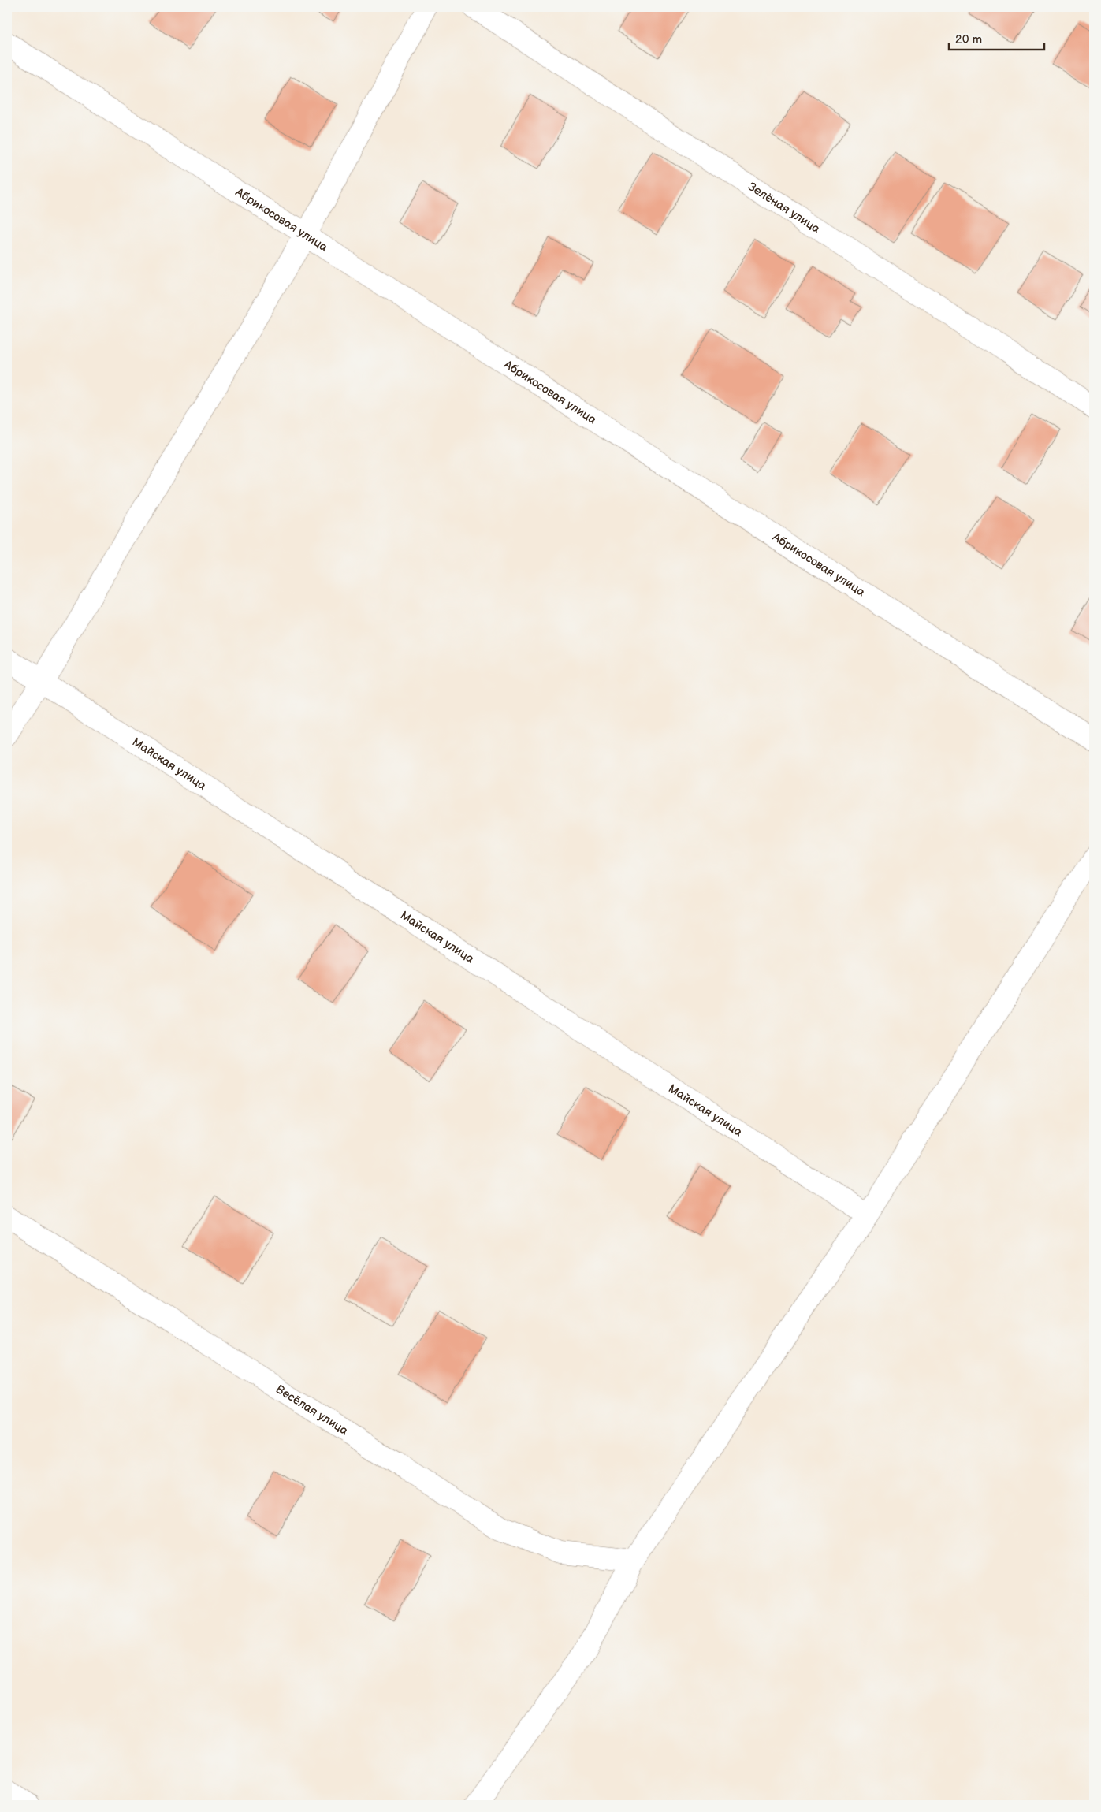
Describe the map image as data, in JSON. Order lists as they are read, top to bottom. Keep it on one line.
{"streets":{"street":["Зелёная улица","Абрикосовая улица","Майская улица","Весёлая улица"]},"scale_bar":"20 m"}
